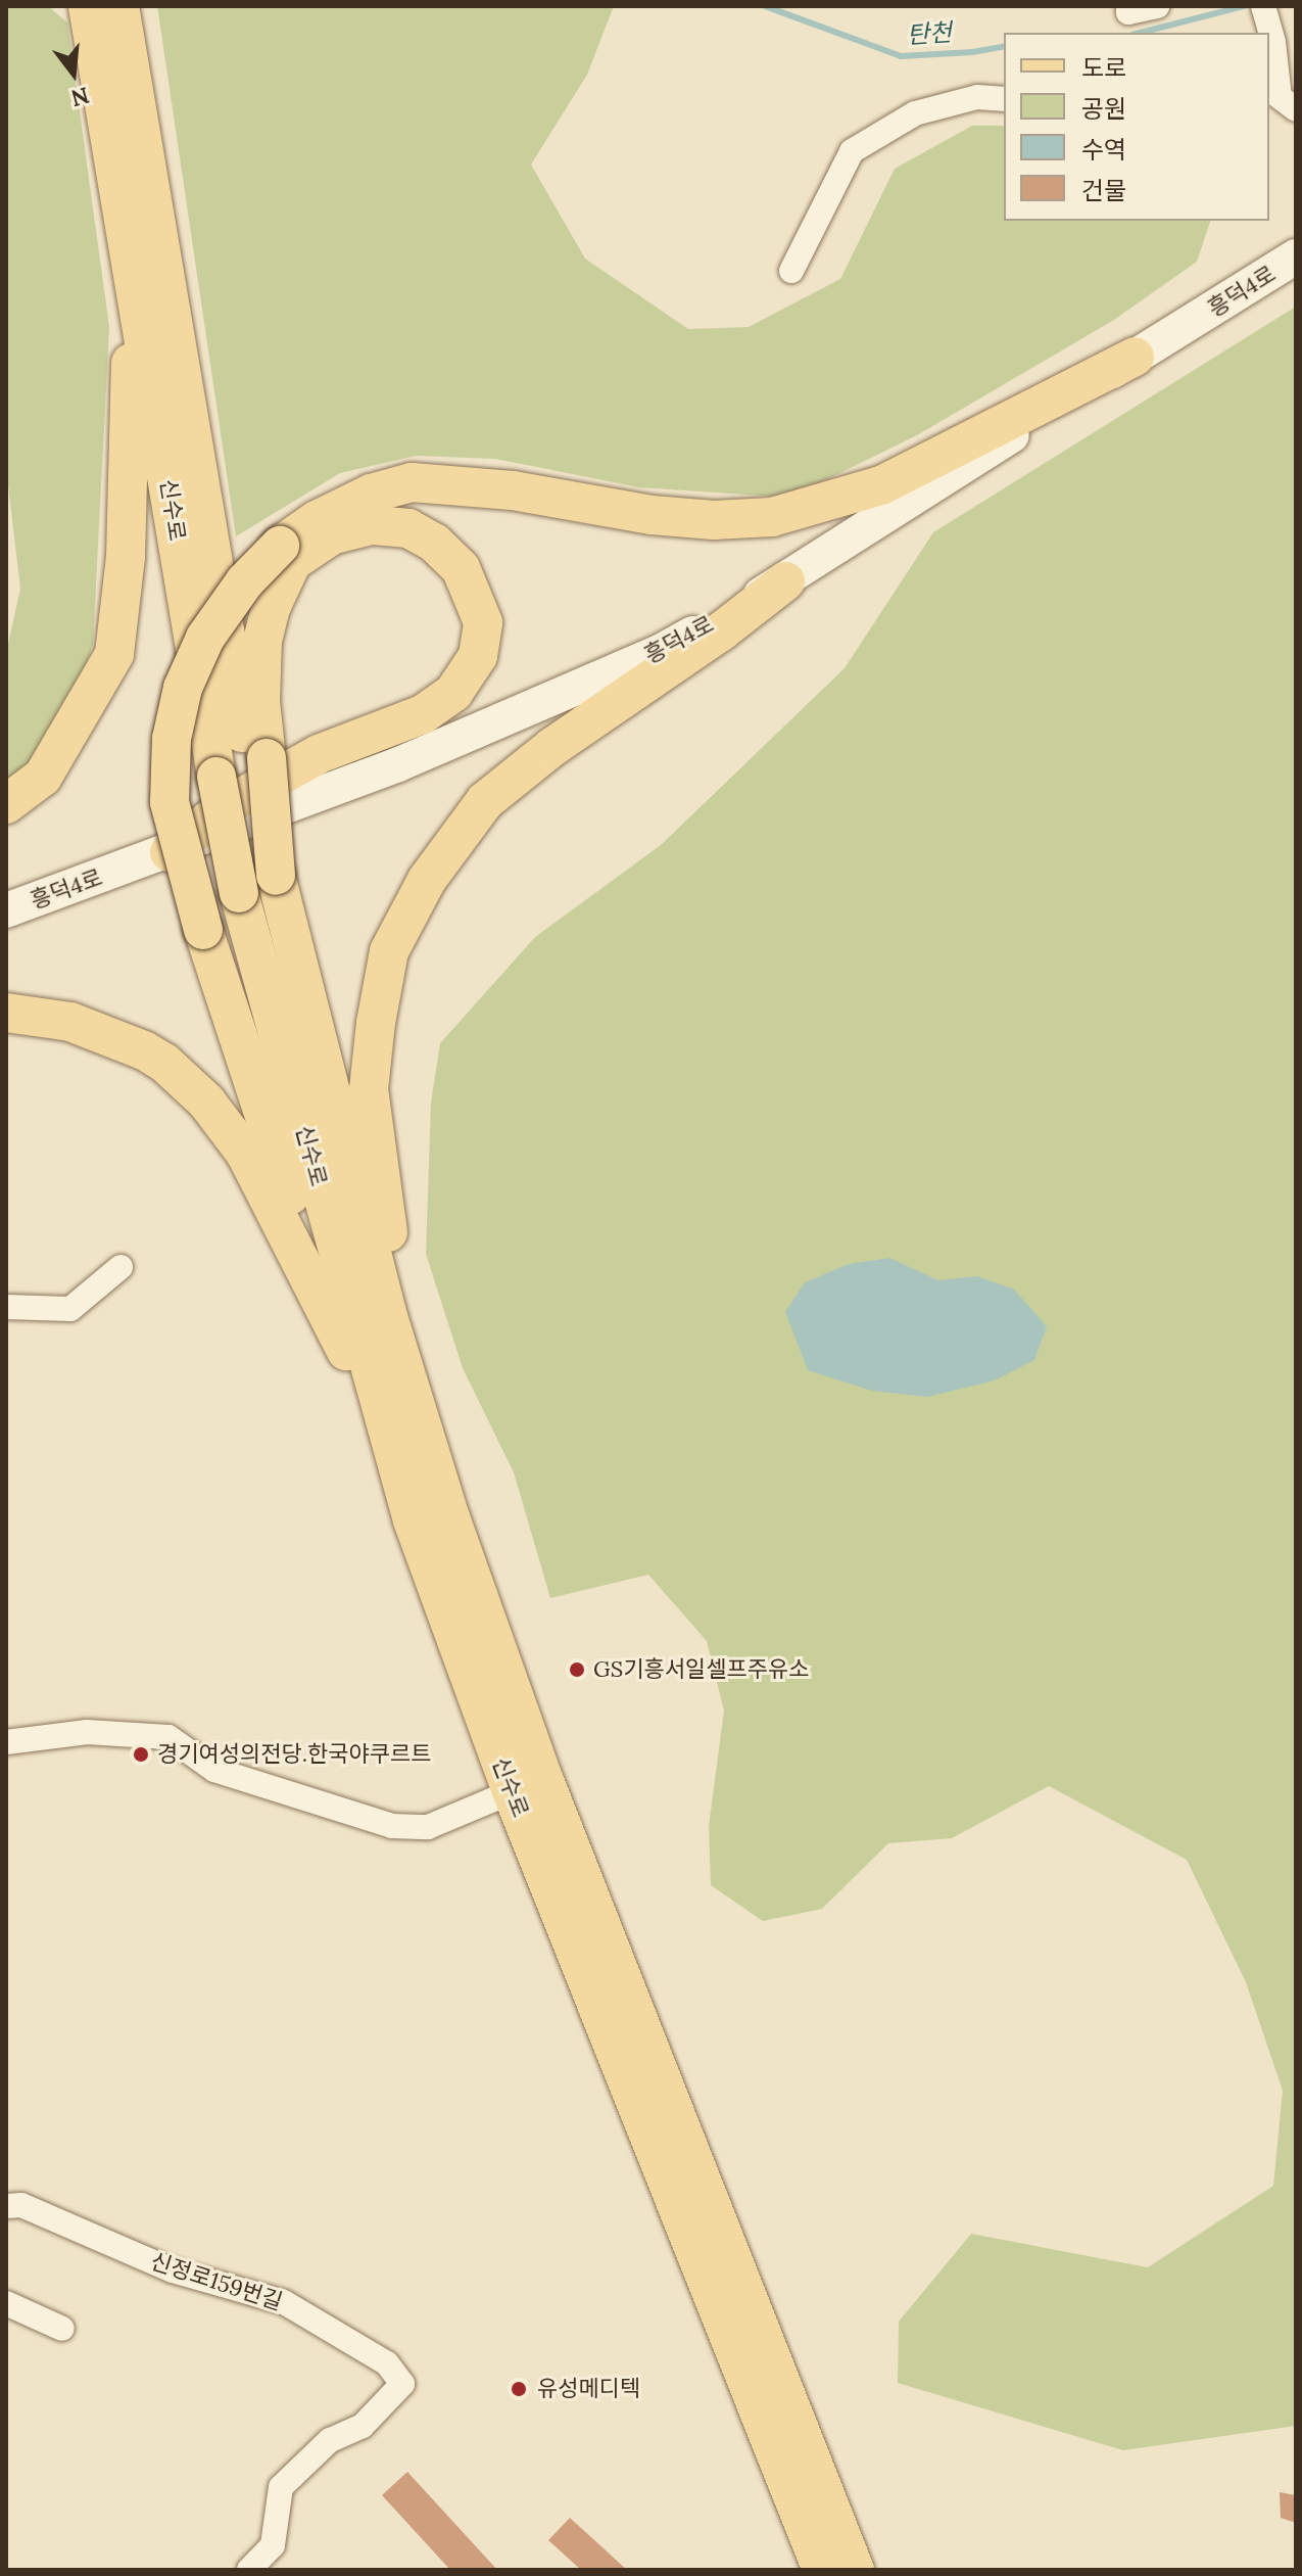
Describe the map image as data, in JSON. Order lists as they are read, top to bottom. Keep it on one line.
{"streets":{"main road":["신수로"],"street":["흥덕4로","신정로159번길"]},"water":["탄천"],"places":["GS기흥서일셀프주유소","경기여성의전당.한국야쿠르트","유성메디텍"],"legend":["도로","공원","수역","건물"],"north":"bottom"}
